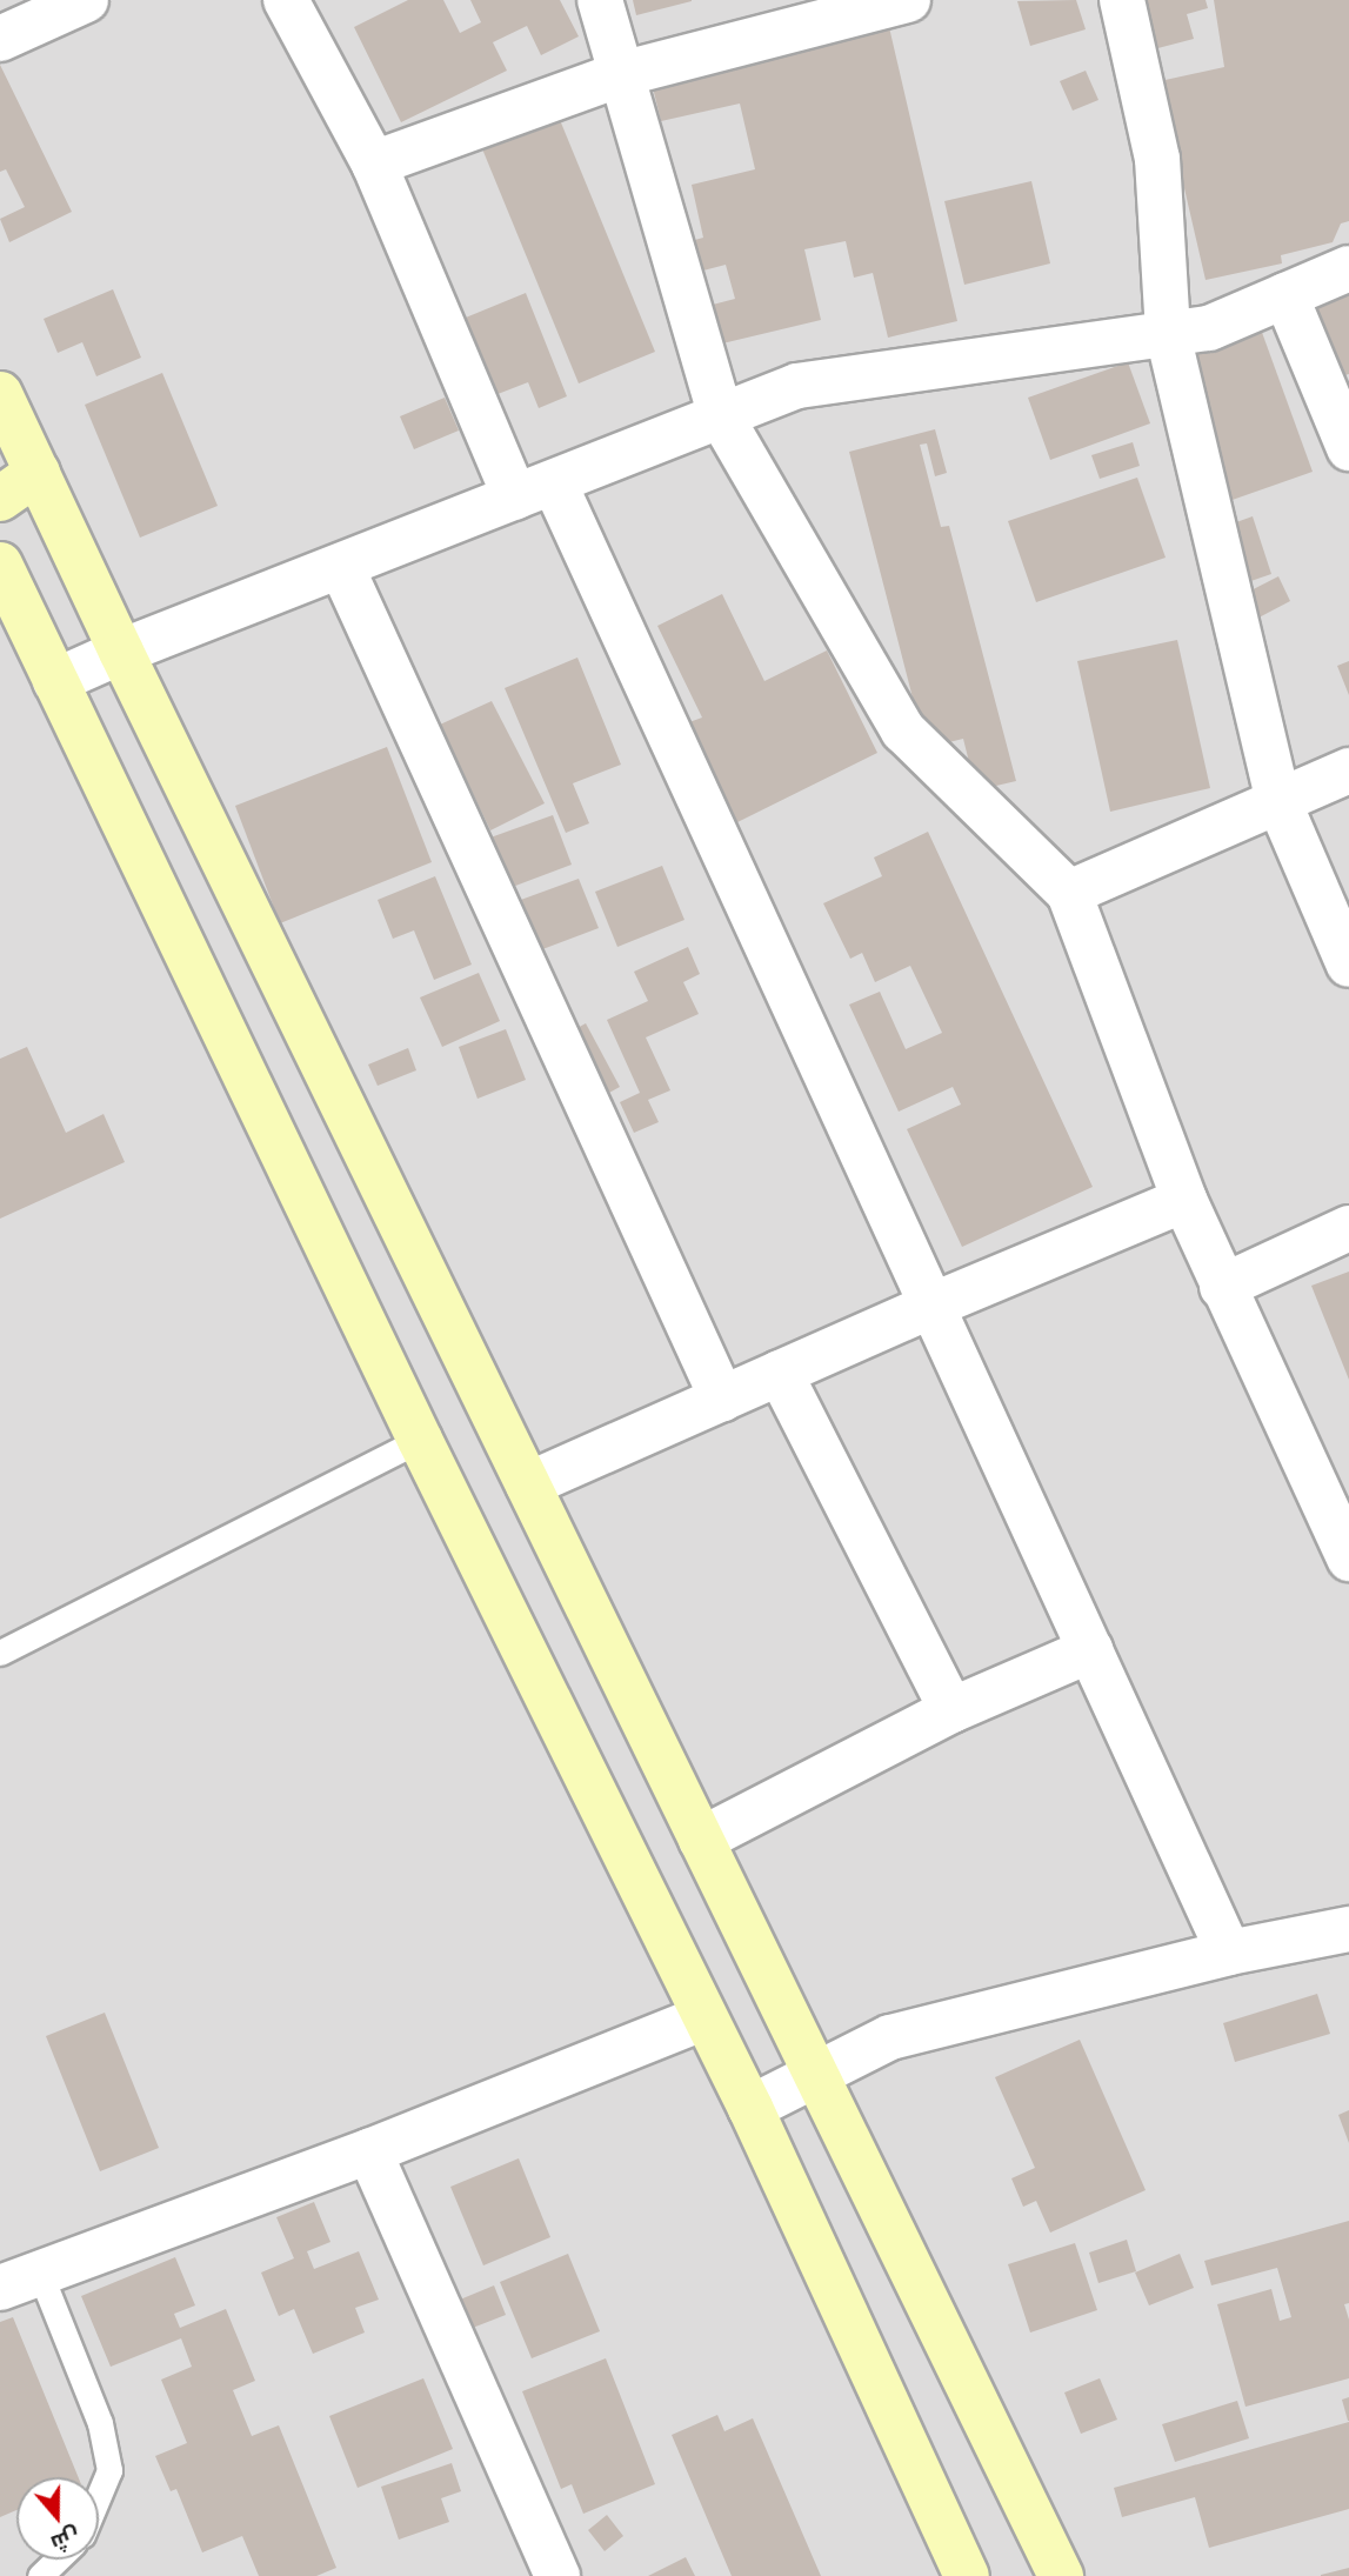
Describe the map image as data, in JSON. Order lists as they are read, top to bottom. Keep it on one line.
{"north":"bottom"}
